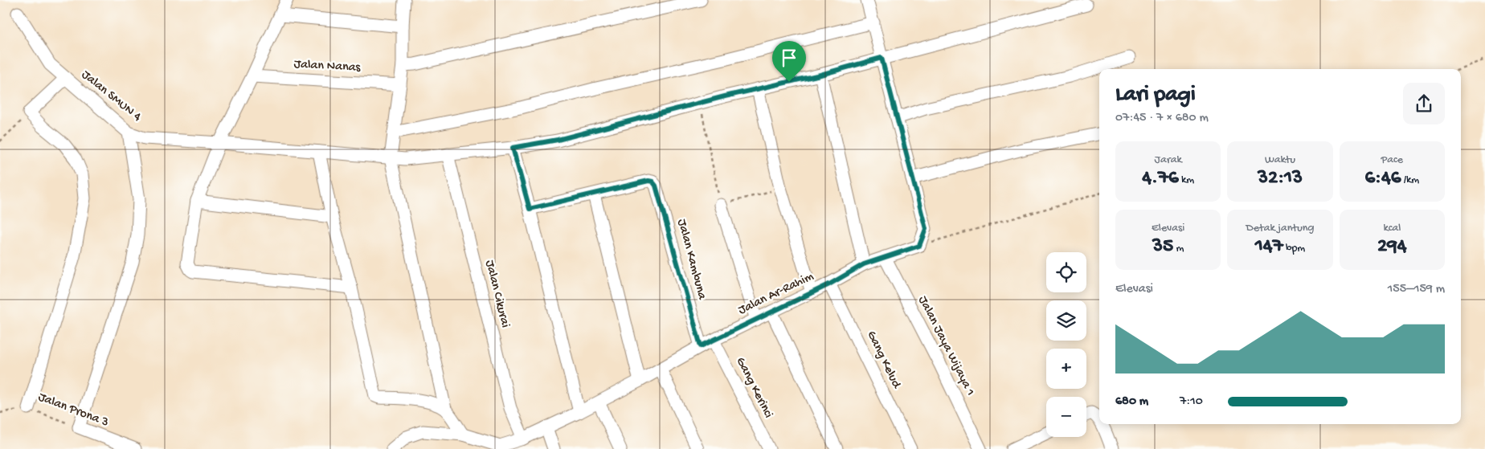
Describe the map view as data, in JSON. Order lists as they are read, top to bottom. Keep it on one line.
{"streets":{"street":["Jalan Nanas","Jalan SMUN 4","Jalan Kambuna","Jalan Cikurai","Jalan Ar-Rahim","Jalan Jaya Wijaya 1","Gang Kelud","Gang Kerinci","Jalan Prona 3"]},"crossings":[["Jalan SMUN 4","Jalan Cikurai"],["Jalan Kambuna","Jalan Ar-Rahim"],["Jalan Cikurai","Jalan Ar-Rahim"],["Jalan Ar-Rahim","Jalan Jaya Wijaya 1"],["Jalan Ar-Rahim","Gang Kelud"],["Jalan Ar-Rahim","Gang Kerinci"]],"page":{"heading":["Lari pagi","07:45 · 7 × 680 m"],"stats":[["Jarak","4.76 km"],["Waktu","32:13"],["Pace","6:46 /km"],["Elevasi","35 m"],["Detak jantung","147 bpm"],["kcal","294"]],"map_buttons":["+","−"],"chart":["Elevasi","155–159 m"],"list":[{"name":"680 m","note":"7:10"}]}}
